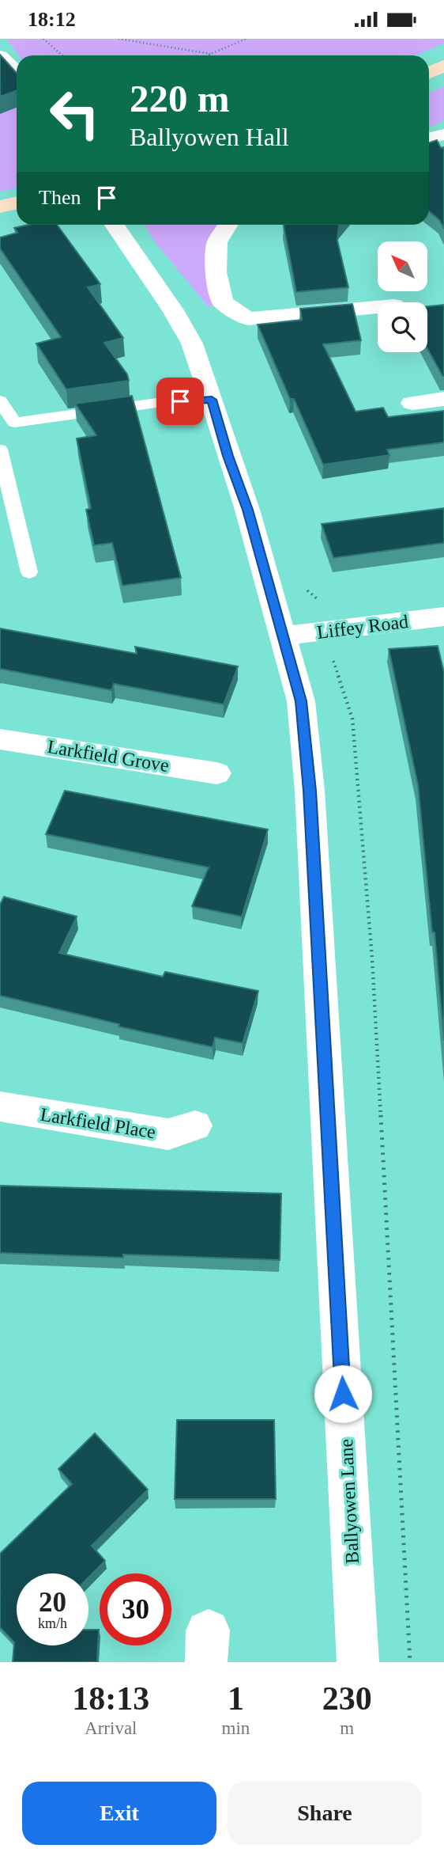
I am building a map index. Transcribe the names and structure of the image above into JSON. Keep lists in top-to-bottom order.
{
  "streets": {
    "street": [
      "Liffey Road",
      "Larkfield Grove",
      "Larkfield Place",
      "Ballyowen Lane"
    ]
  },
  "crossings": [
    ["Liffey Road", "Ballyowen Lane"]
  ],
  "north": "top left",
  "page": {
    "status": "18:12",
    "turn": ["220 m", "Ballyowen Hall"],
    "then": "Then",
    "speed": "20 km/h",
    "limit": "30",
    "eta": [
      "18:13",
      "Arrival",
      "1",
      "min",
      "230",
      "m"
    ],
    "buttons": ["Exit", "Share"]
  }
}
